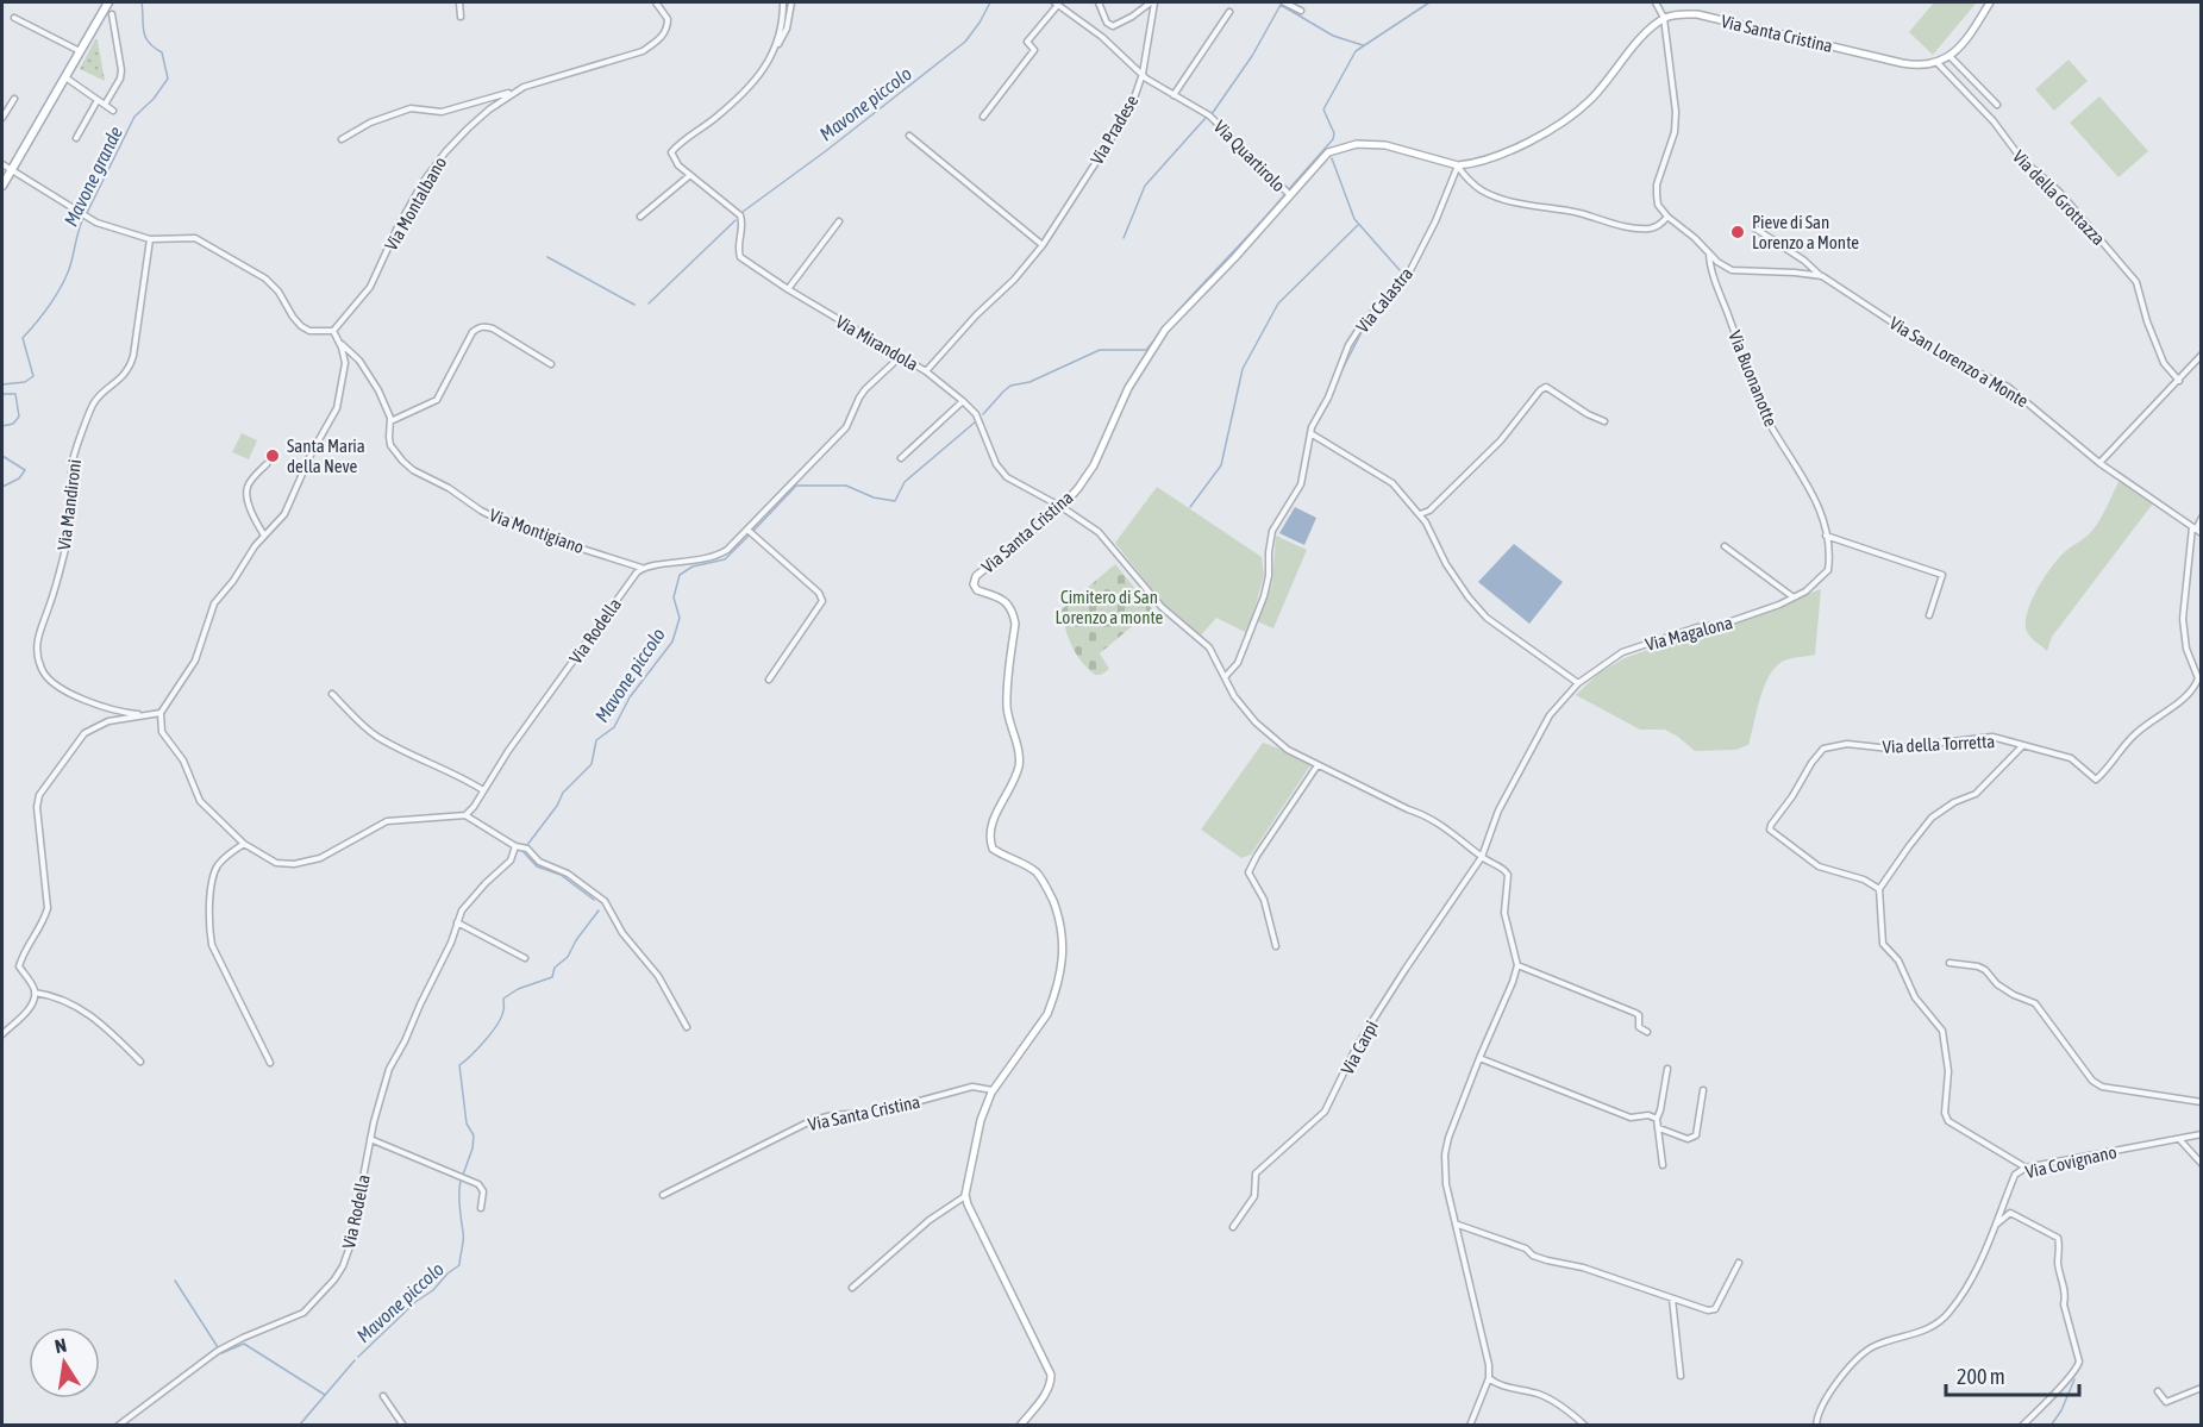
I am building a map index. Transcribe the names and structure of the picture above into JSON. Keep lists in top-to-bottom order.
{
  "streets": {
    "street": [
      "Via Santa Cristina",
      "Via Pradese",
      "Via Quartirolo",
      "Via della Grottazza",
      "Via Montalbano",
      "Via Calastra",
      "Via Mirandola",
      "Via San Lorenzo a Monte",
      "Via Buonanotte",
      "Via Mandironi",
      "Via Montigiano",
      "Via Rodella",
      "Via Magalona",
      "Via della Torretta",
      "Via Carpi",
      "Via Covignano"
    ]
  },
  "crossings": [
    ["Via Santa Cristina", "Via Quartirolo"],
    ["Via Santa Cristina", "Via della Grottazza"],
    ["Via Santa Cristina", "Via Calastra"],
    ["Via Santa Cristina", "Via Mirandola"],
    ["Via Santa Cristina", "Via San Lorenzo a Monte"],
    ["Via Pradese", "Via Quartirolo"],
    ["Via Pradese", "Via Mirandola"],
    ["Via San Lorenzo a Monte", "Via Buonanotte"],
    ["Via San Lorenzo a Monte", "Via della Torretta"],
    ["Via Buonanotte", "Via Magalona"],
    ["Via Montigiano", "Via Rodella"],
    ["Via Magalona", "Via Carpi"]
  ],
  "water": ["Mavone piccolo", "Mavone grande"],
  "parks": ["Cimitero di San Lorenzo a monte"],
  "places": ["Pieve di San Lorenzo a Monte", "Santa Maria della Neve"],
  "scale_bar": "200 m",
  "north": "top"
}
